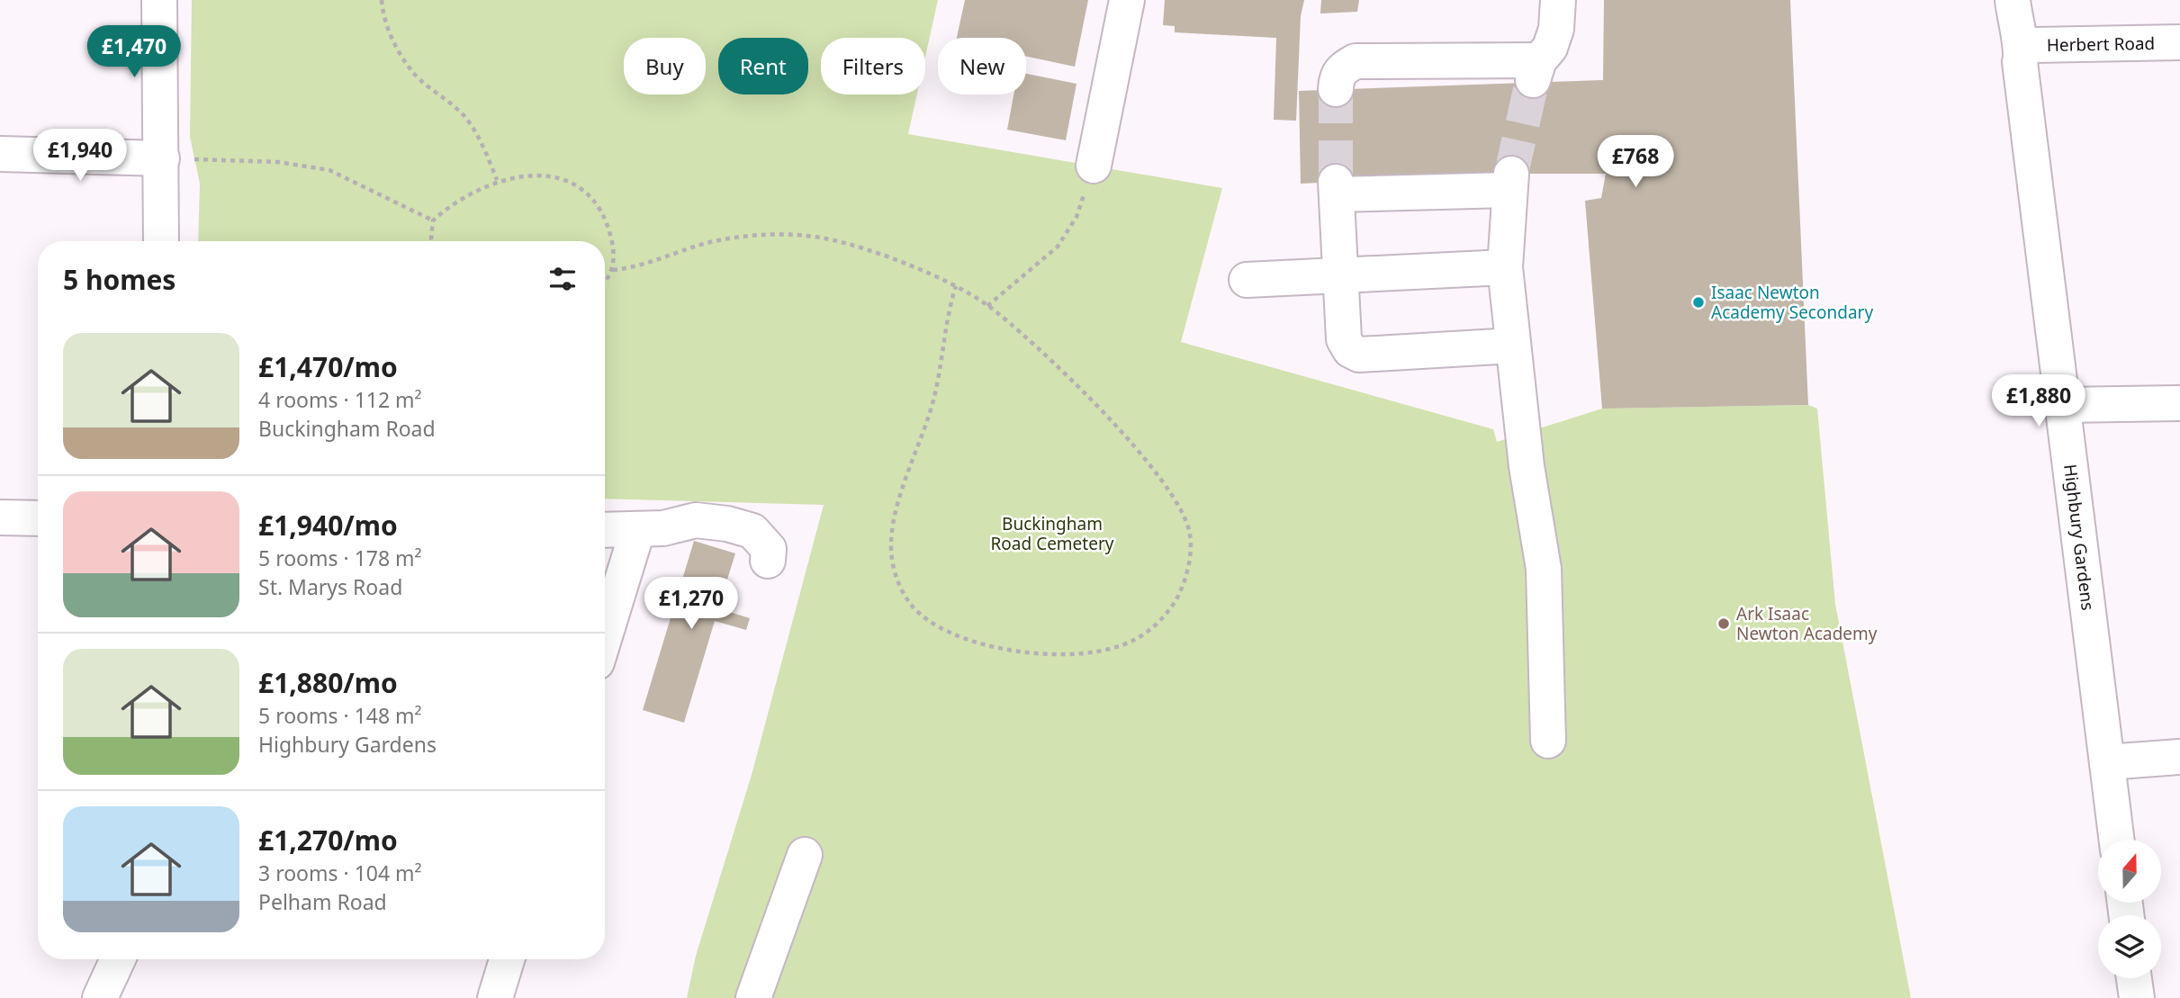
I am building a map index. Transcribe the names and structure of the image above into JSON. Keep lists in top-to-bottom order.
{
  "streets": {
    "street": ["Herbert Road", "Highbury Gardens"]
  },
  "crossings": [
    ["Herbert Road", "Highbury Gardens"]
  ],
  "parks": ["Buckingham Road Cemetery"],
  "places": ["Isaac Newton Academy Secondary", "Ark Isaac Newton Academy"],
  "north": "top",
  "page": {
    "price": [
      "£1,470",
      "£1,940",
      "£768",
      "£1,880",
      "£1,270"
    ],
    "chip": [
      "Buy",
      "Rent",
      "Filters",
      "New"
    ],
    "heading": "5 homes",
    "list": [
      {
        "name": "£1,470/mo",
        "note": "4 rooms · 112 m² · Buckingham Road"
      },
      {
        "name": "£1,940/mo",
        "note": "5 rooms · 178 m² · St. Marys Road"
      },
      {
        "name": "£1,880/mo",
        "note": "5 rooms · 148 m² · Highbury Gardens"
      },
      {
        "name": "£1,270/mo",
        "note": "3 rooms · 104 m² · Pelham Road"
      }
    ]
  }
}
